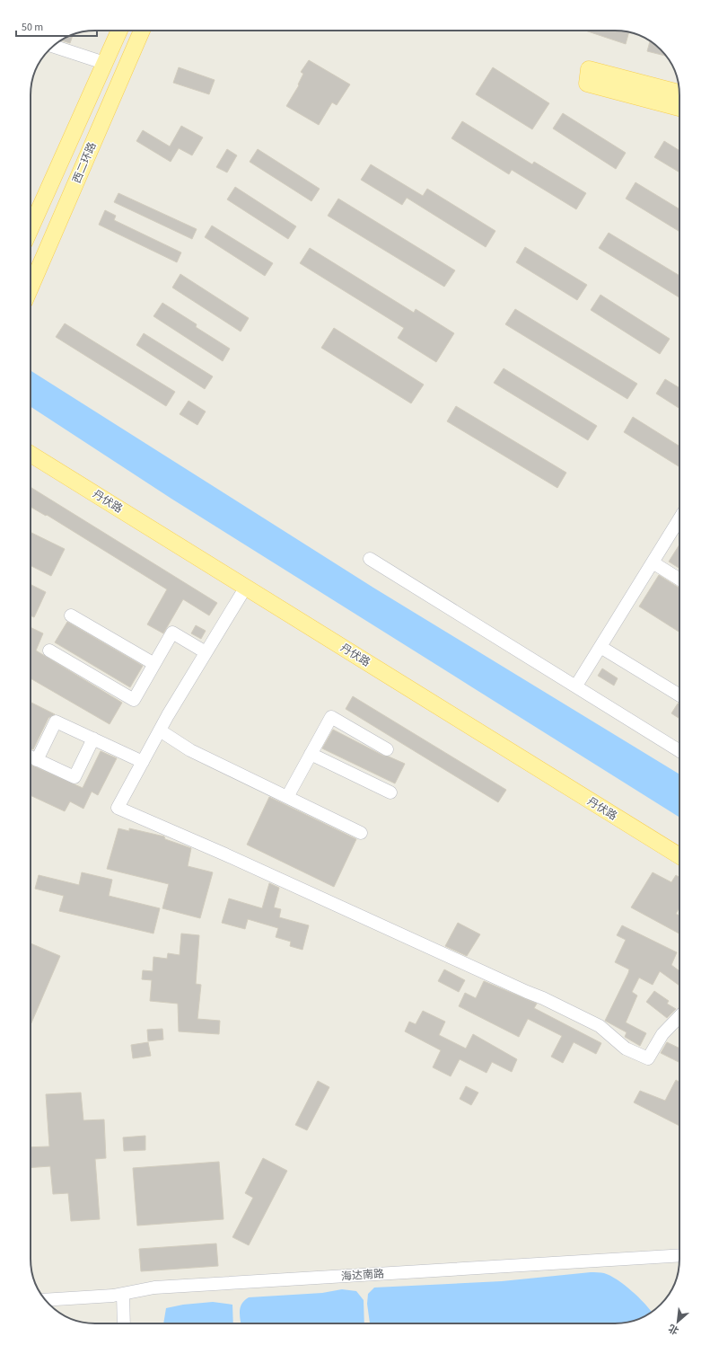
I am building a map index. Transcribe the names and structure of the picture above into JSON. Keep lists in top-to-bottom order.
{
  "streets": {
    "main road": ["西二环路", "丹伏路"],
    "street": ["海达南路"]
  },
  "scale_bar": "50 m",
  "north": "bottom left"
}
